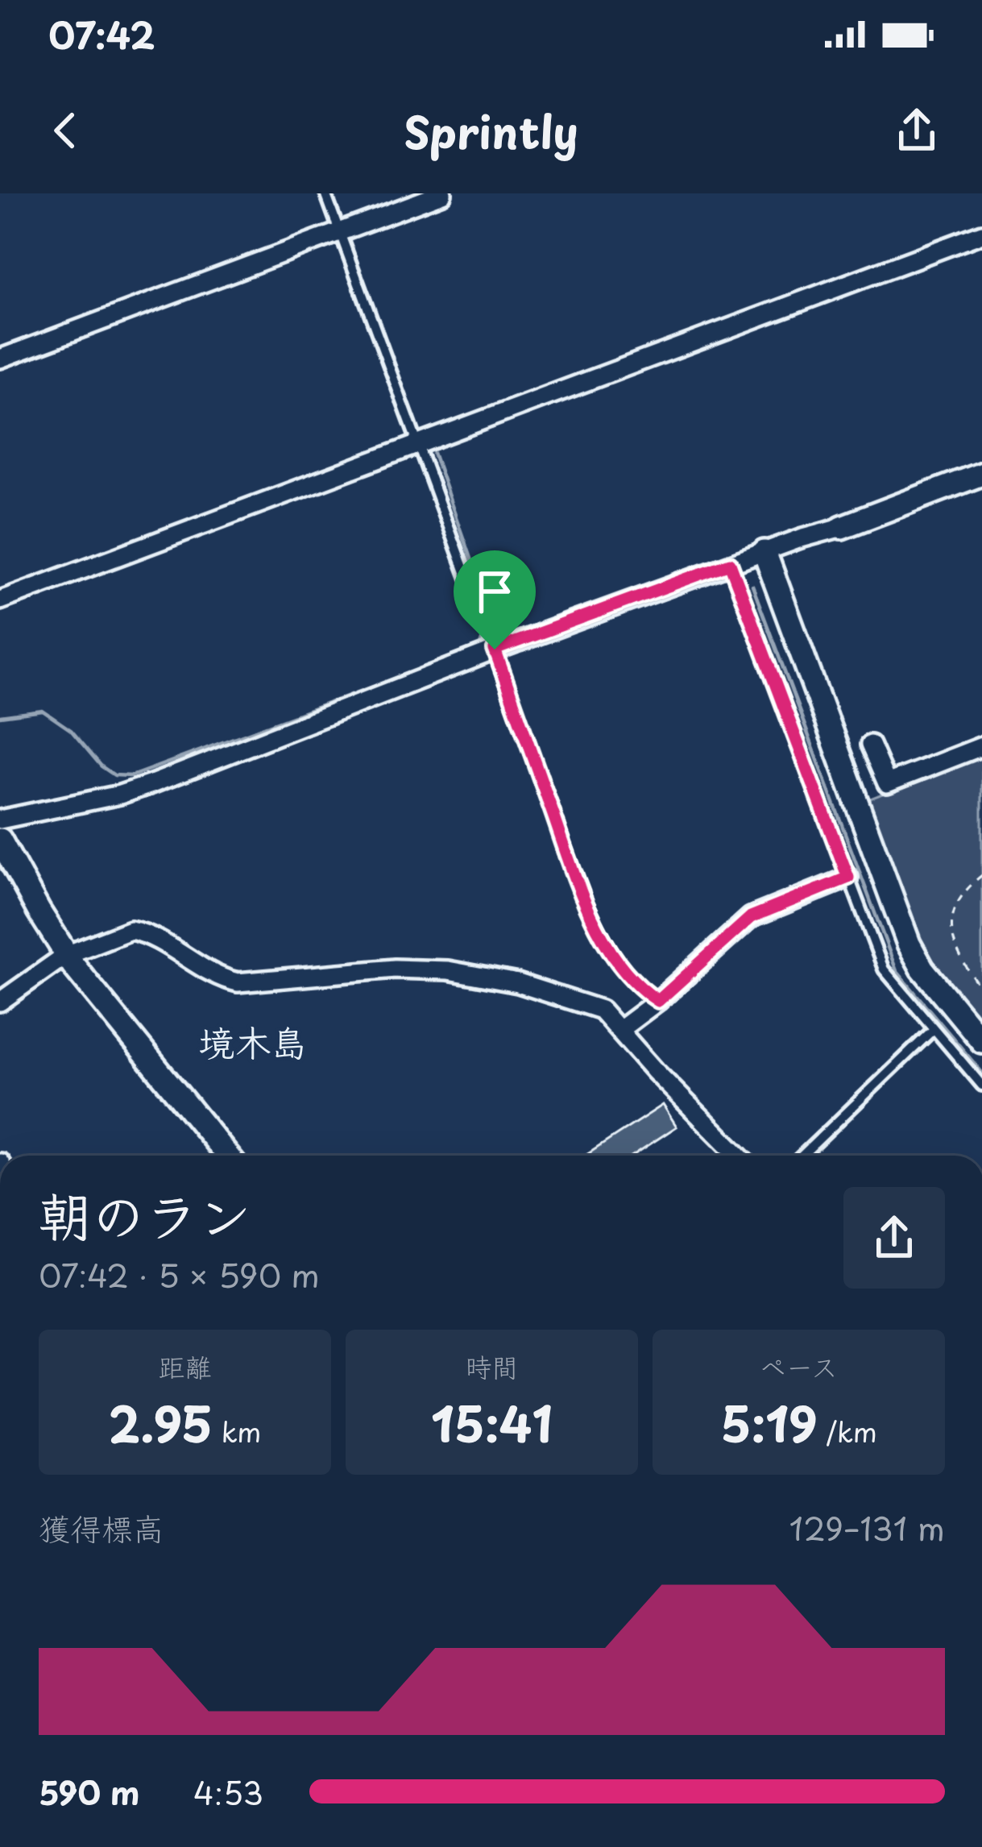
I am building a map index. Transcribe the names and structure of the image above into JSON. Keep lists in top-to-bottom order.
{
  "districts": ["境木島"],
  "page": {
    "status": "07:42",
    "header": "Sprintly",
    "heading": ["朝のラン", "07:42 · 5 × 590 m"],
    "stats": [
      ["距離", "2.95 km"],
      ["時間", "15:41"],
      ["ペース", "5:19 /km"]
    ],
    "chart": ["獲得標高", "129–131 m"],
    "list": [
      {
        "name": "590 m",
        "note": "4:53"
      }
    ]
  }
}
